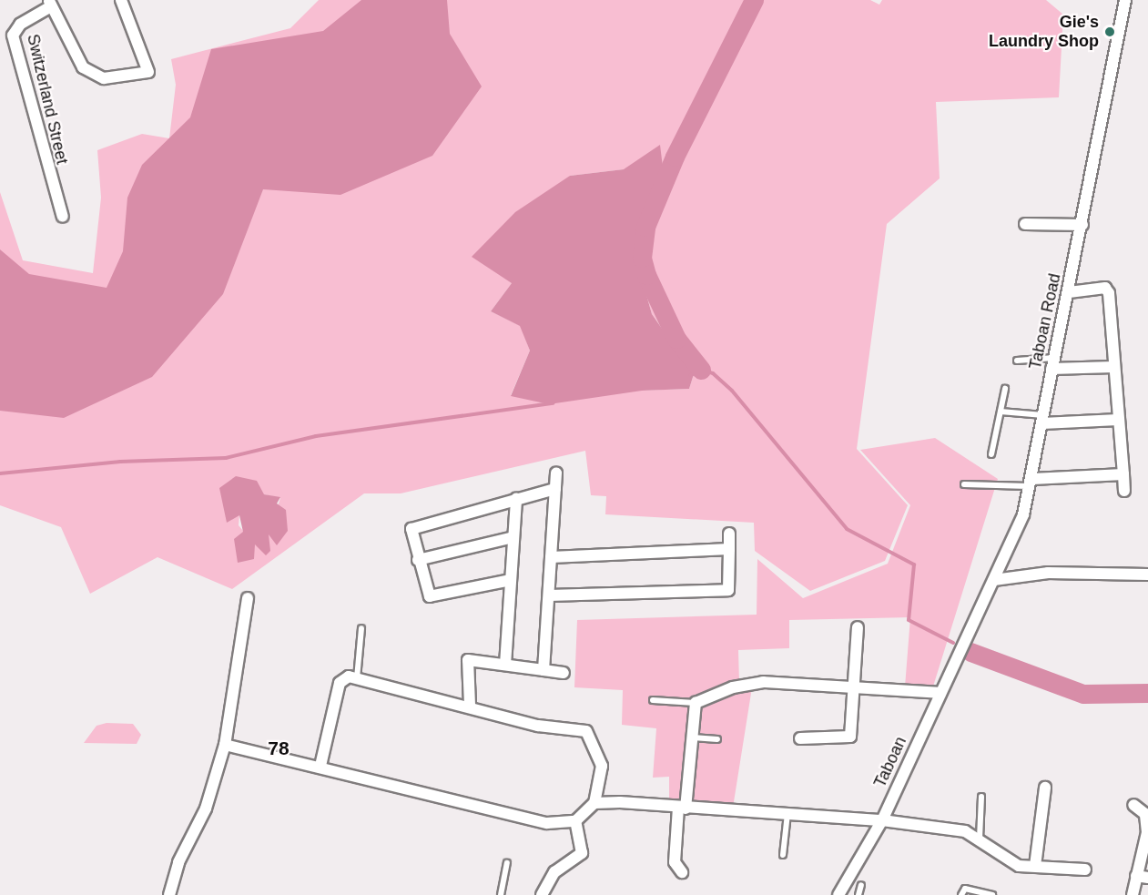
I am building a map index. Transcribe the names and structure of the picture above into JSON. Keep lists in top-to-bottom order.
{
  "streets": {
    "street": ["Switzerland Street", "Taboan Road", "Taboan"]
  },
  "crossings": [
    ["Taboan Road", "Taboan"]
  ],
  "districts": ["78"],
  "places": ["Gie's Laundry Shop"]
}
